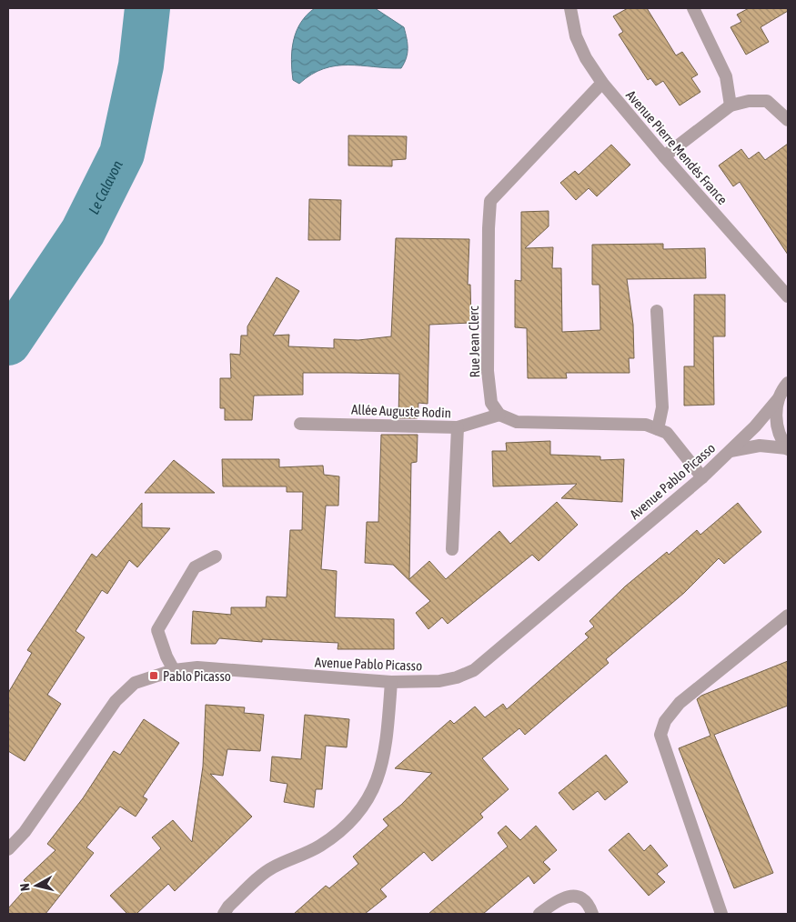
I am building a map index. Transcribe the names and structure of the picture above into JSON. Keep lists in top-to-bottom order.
{
  "streets": {
    "street": [
      "Avenue Pierre Mendès France",
      "Rue Jean Clerc",
      "Allée Auguste Rodin",
      "Avenue Pablo Picasso"
    ]
  },
  "crossings": [
    ["Avenue Pierre Mendès France", "Rue Jean Clerc"],
    ["Rue Jean Clerc", "Allée Auguste Rodin"]
  ],
  "water": ["Le Calavon"],
  "places": {
    "transit": ["Pablo Picasso"]
  },
  "north": "left"
}
